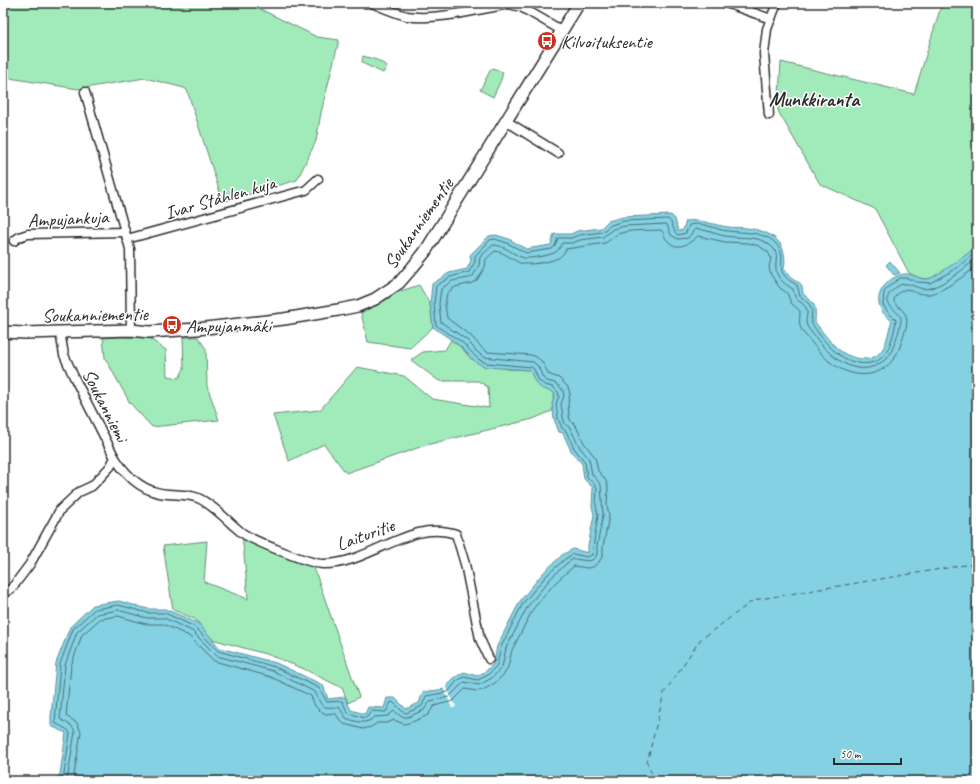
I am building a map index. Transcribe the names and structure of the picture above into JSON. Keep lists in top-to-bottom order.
{
  "streets": {
    "street": [
      "Ivar Ståhlen kuja",
      "Ampujankuja",
      "Soukanniementie",
      "Soukanniemi",
      "Laituritie"
    ]
  },
  "crossings": [
    ["Ivar Ståhlen kuja", "Ampujankuja"],
    ["Soukanniementie", "Soukanniemi"],
    ["Soukanniemi", "Laituritie"]
  ],
  "districts": ["Munkkiranta"],
  "places": {
    "bus stop": ["Kilvoituksentie", "Ampujanmäki"]
  },
  "scale_bar": "50 m"
}
